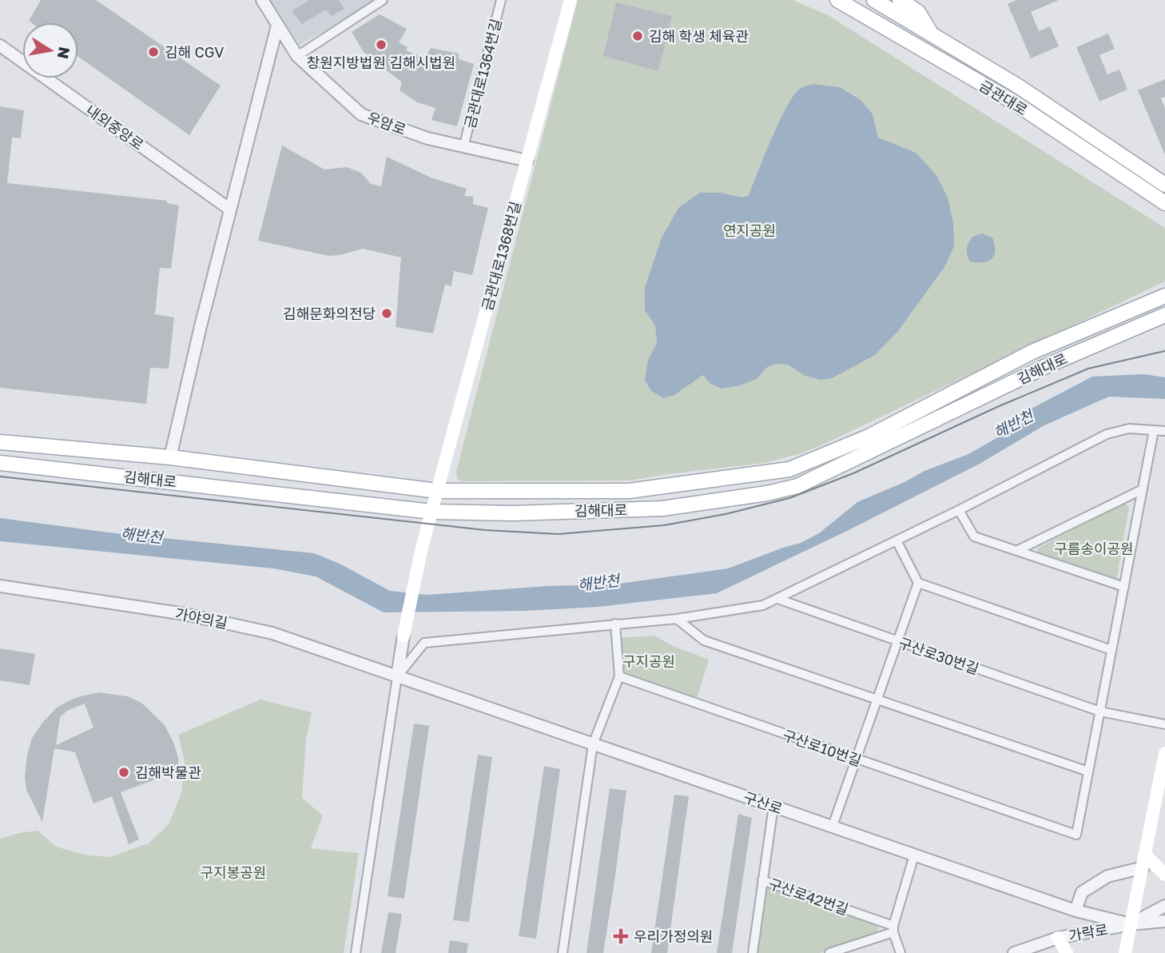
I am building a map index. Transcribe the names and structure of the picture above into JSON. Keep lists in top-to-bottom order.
{
  "streets": {
    "main road": ["금관대로", "금관대로1368번길", "김해대로"],
    "street": [
      "금관대로1364번길",
      "우암로",
      "내외중앙로",
      "가야의길",
      "구산로30번길",
      "구산로10번길",
      "구산로",
      "구산로42번길",
      "가락로"
    ]
  },
  "crossings": [
    ["금관대로1364번길", "우암로"],
    ["우암로", "금관대로1368번길"],
    ["금관대로1368번길", "김해대로"],
    ["가야의길", "구산로"],
    ["구산로", "구산로42번길"],
    ["구산로", "가락로"]
  ],
  "water": ["해반천"],
  "parks": [
    "연지공원",
    "구름송이공원",
    "구지공원",
    "구지봉공원"
  ],
  "places": {
    "other": [
      "김해 학생 체육관",
      "창원지방법원 김해시법원",
      "김해 CGV",
      "김해문화의전당",
      "김해박물관"
    ],
    "health": ["우리가정의원"]
  },
  "north": "right"
}
